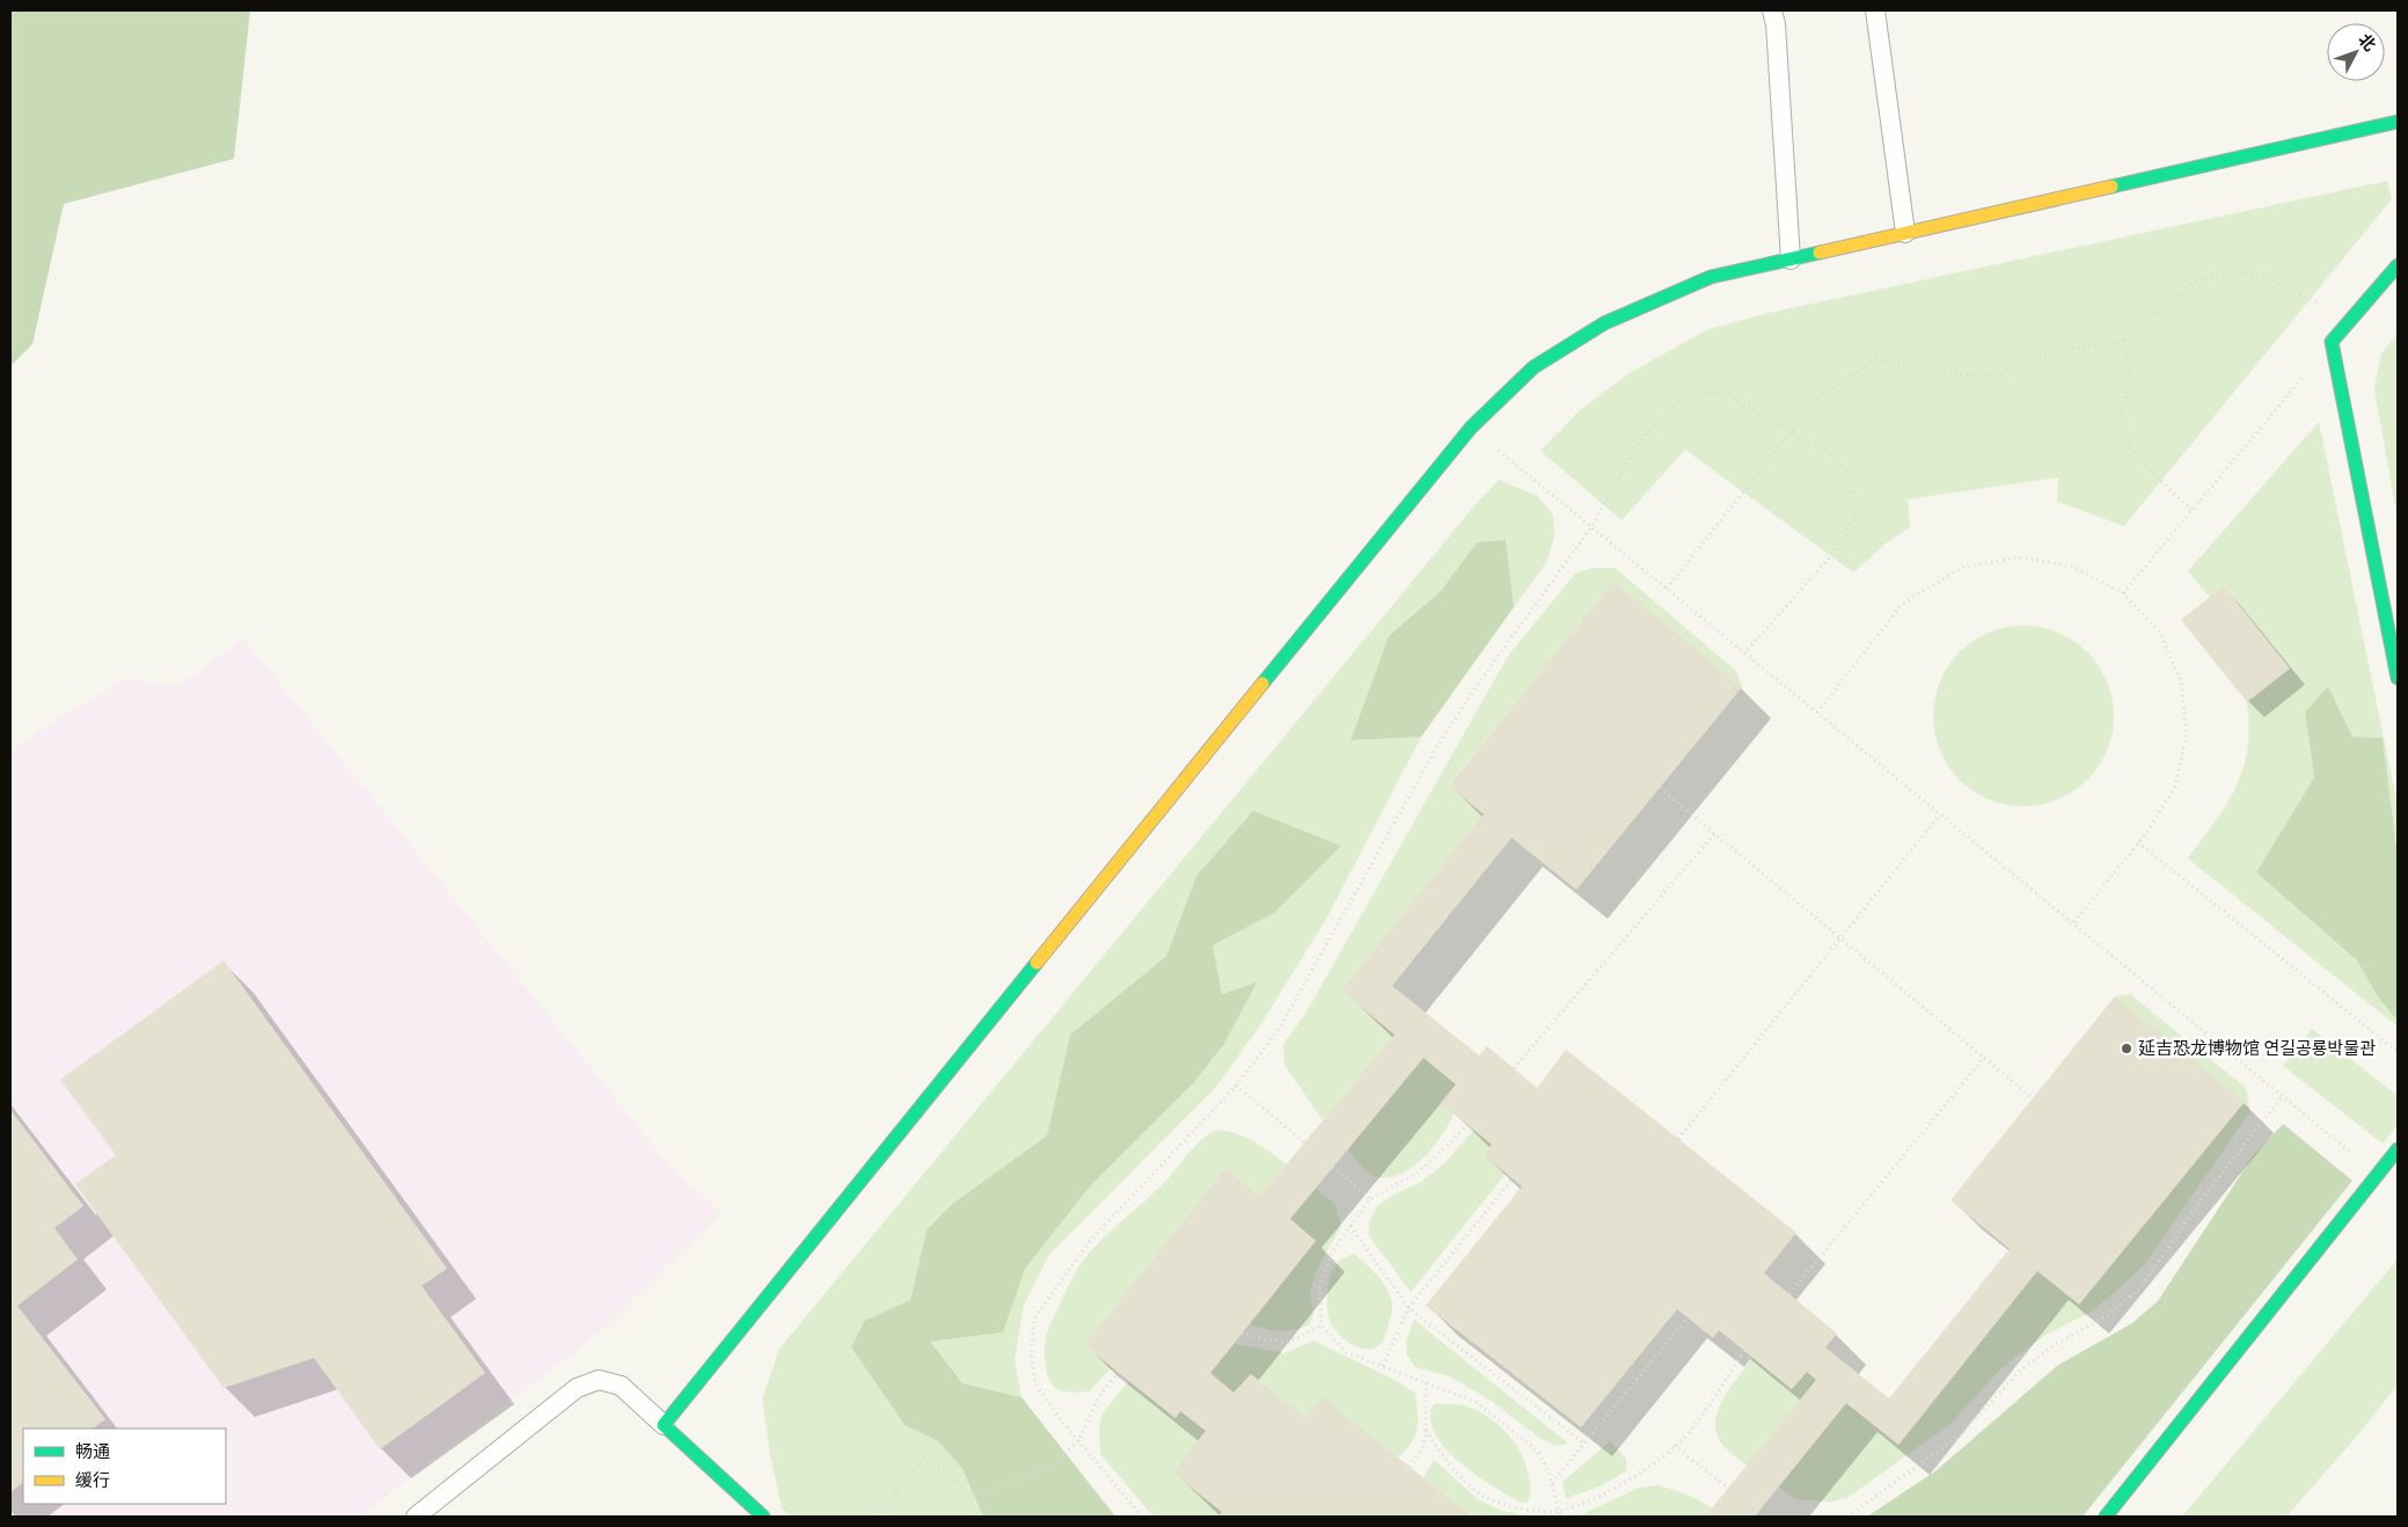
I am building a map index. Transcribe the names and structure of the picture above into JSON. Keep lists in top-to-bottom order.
{
  "places": ["延吉恐龙博物馆 연길공룡박물관"],
  "legend": ["畅通", "缓行"],
  "north": "top right"
}
